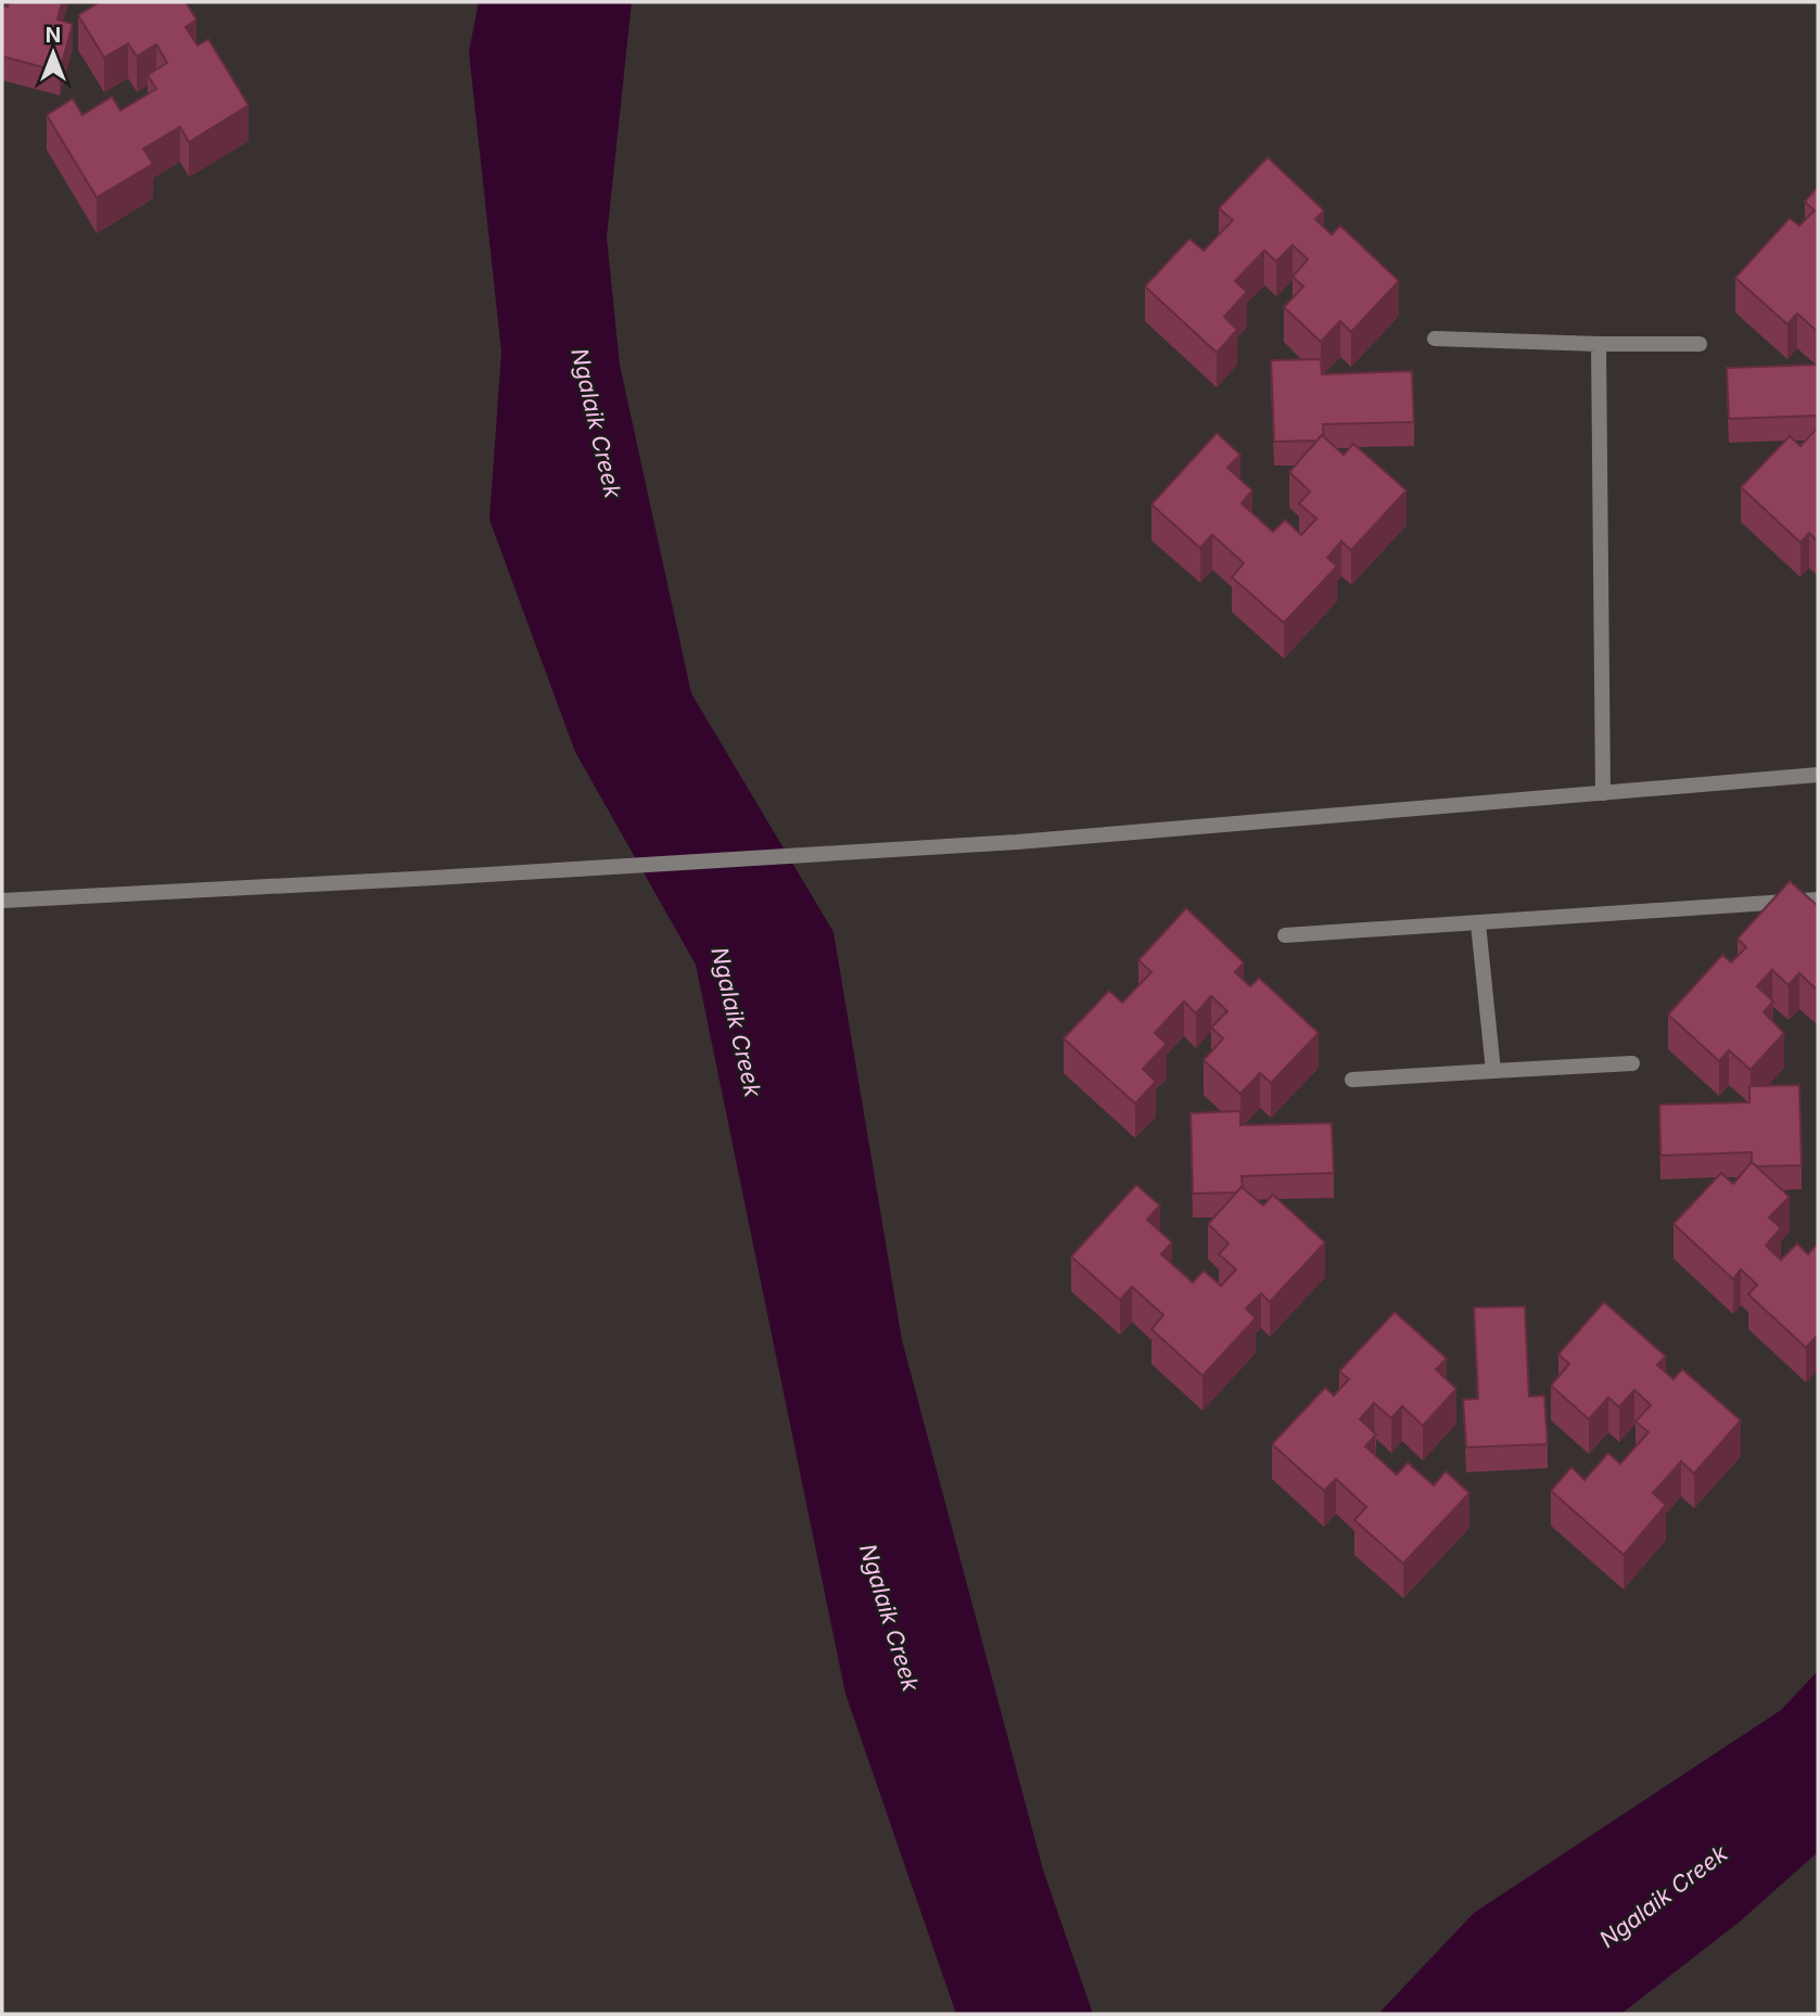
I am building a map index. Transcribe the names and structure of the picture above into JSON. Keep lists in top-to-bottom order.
{
  "water": ["Ngalaik Creek"],
  "north": "top"
}
